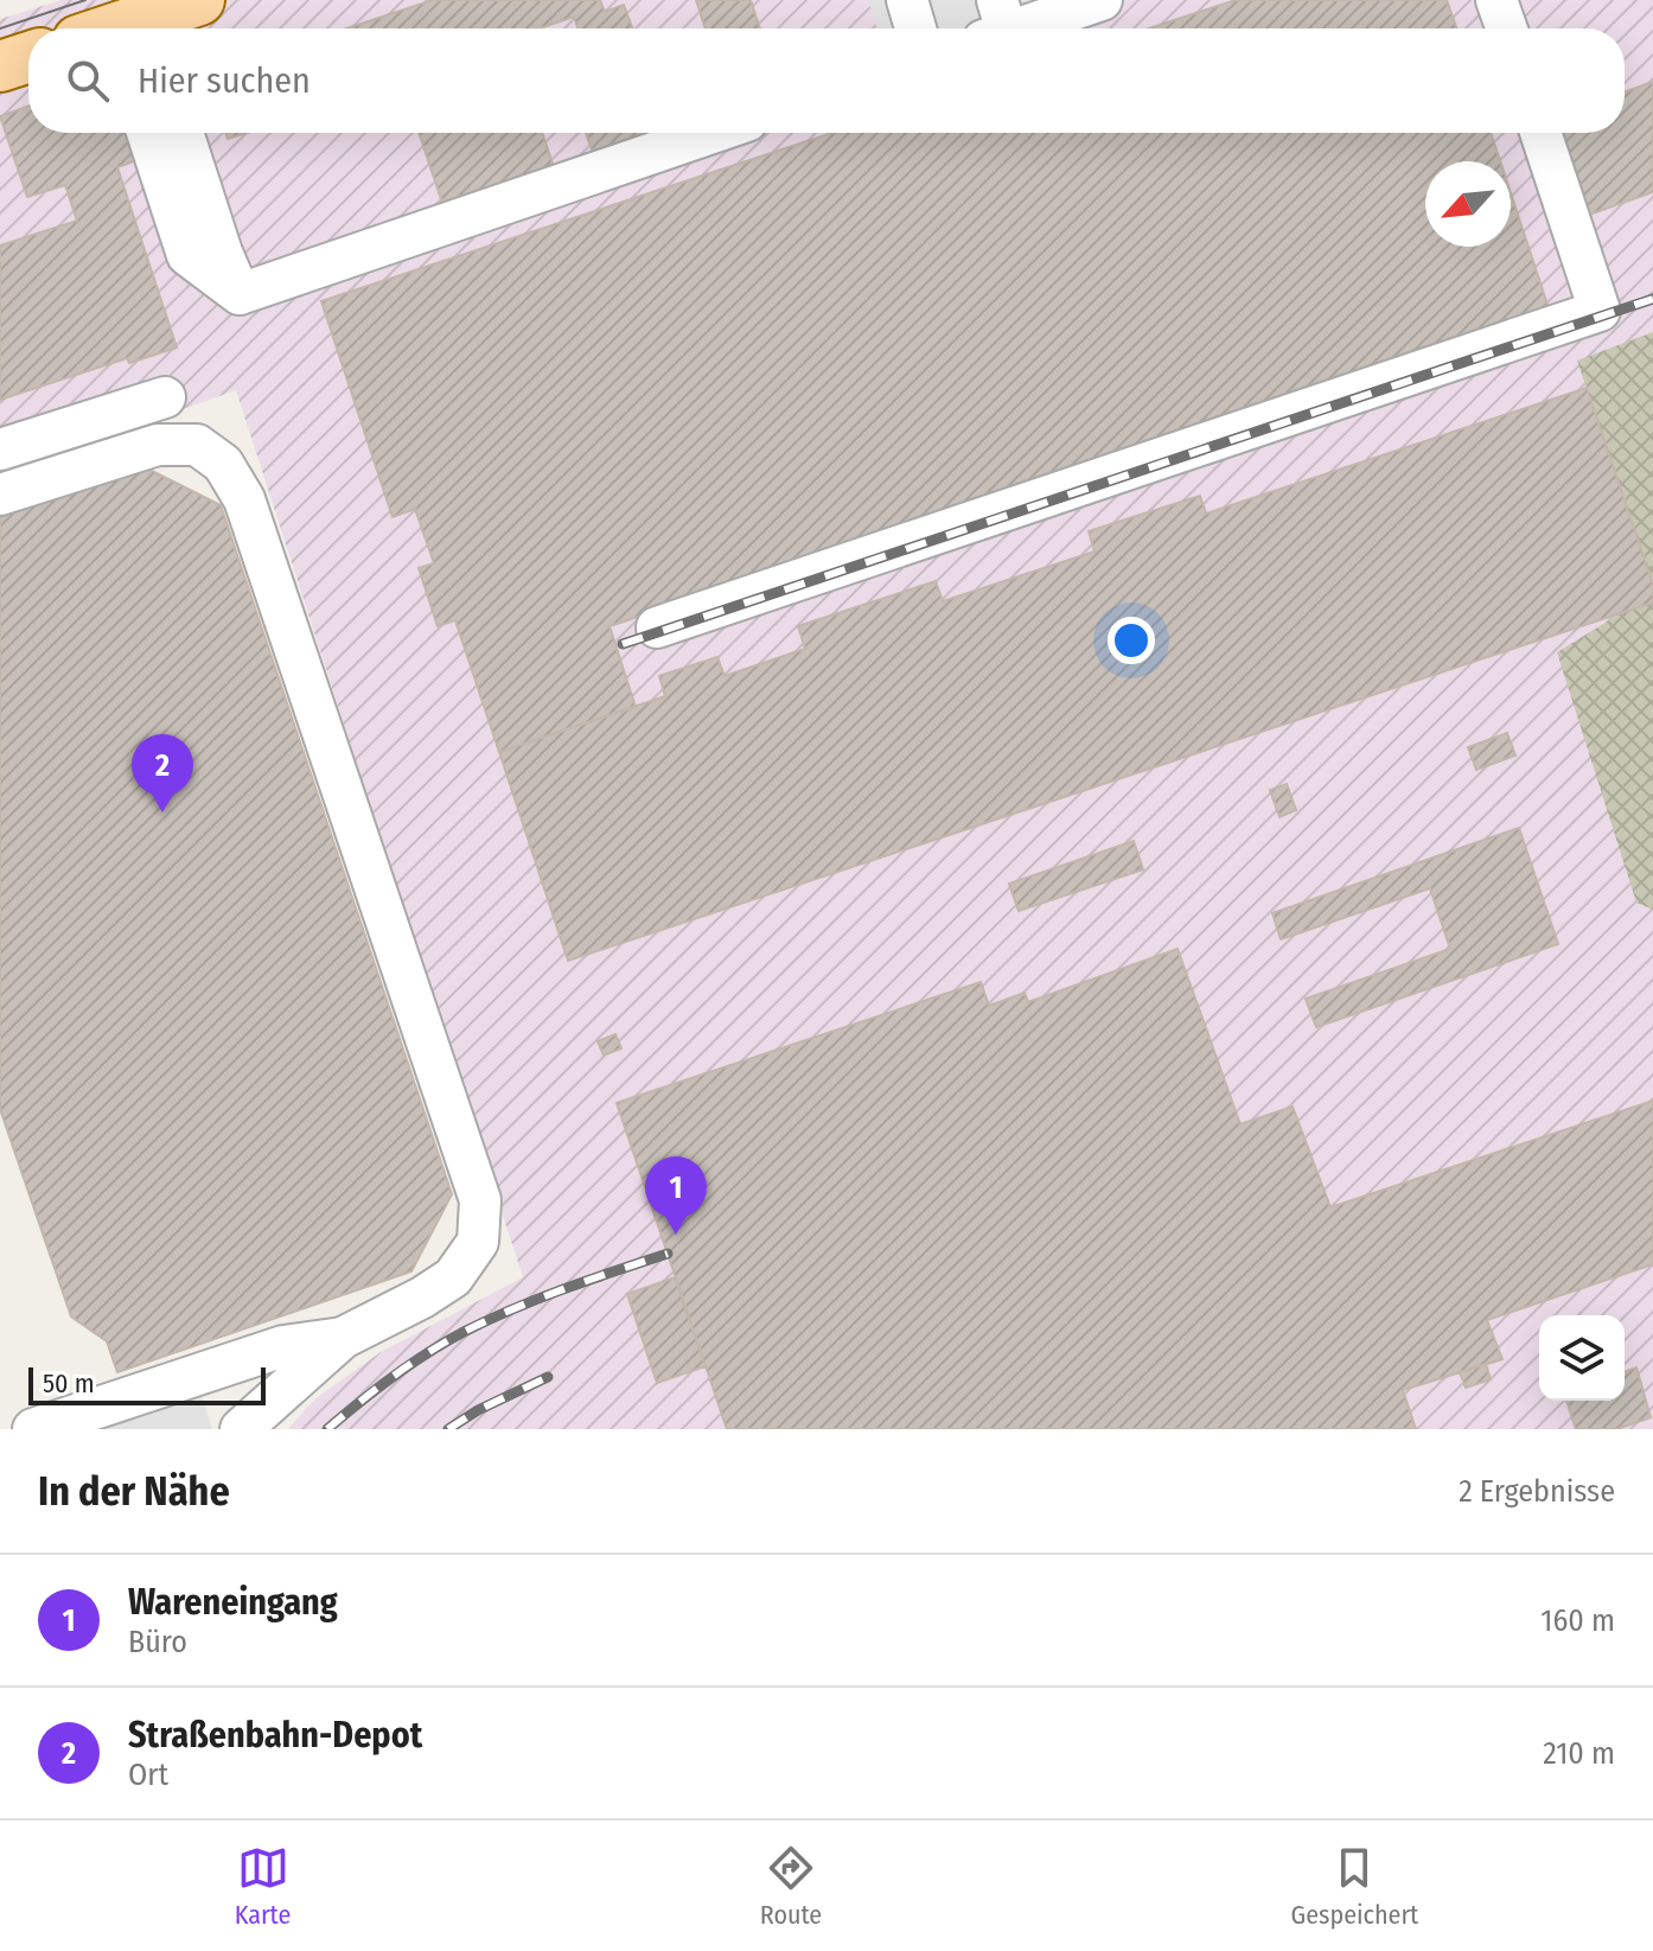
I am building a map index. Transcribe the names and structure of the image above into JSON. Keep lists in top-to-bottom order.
{
  "scale_bar": "50 m",
  "north": "bottom left",
  "page": {
    "search": "Hier suchen",
    "pins": ["2", "1"],
    "scale": "50 m",
    "heading": ["In der Nähe", "2 Ergebnisse"],
    "list": [
      {
        "mark": "1",
        "name": "Wareneingang",
        "note": "Büro",
        "value": "160 m"
      },
      {
        "mark": "2",
        "name": "Straßenbahn-Depot",
        "note": "Ort",
        "value": "210 m"
      }
    ],
    "nav": ["Karte", "Route", "Gespeichert"]
  }
}
